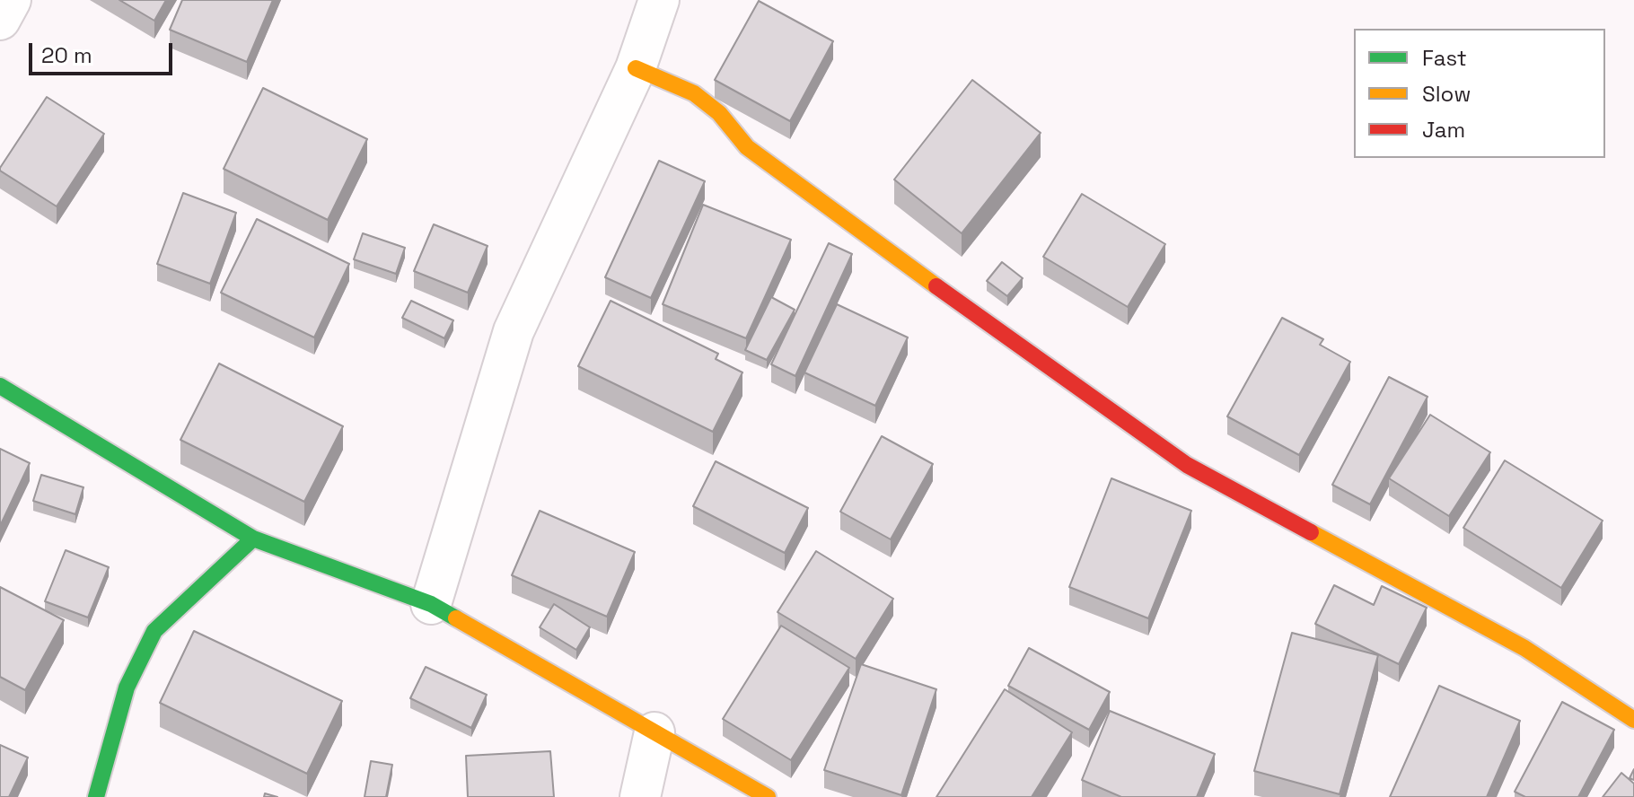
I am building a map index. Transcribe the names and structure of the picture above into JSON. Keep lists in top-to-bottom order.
{
  "legend": ["Fast", "Slow", "Jam"],
  "scale_bar": "20 m"
}
